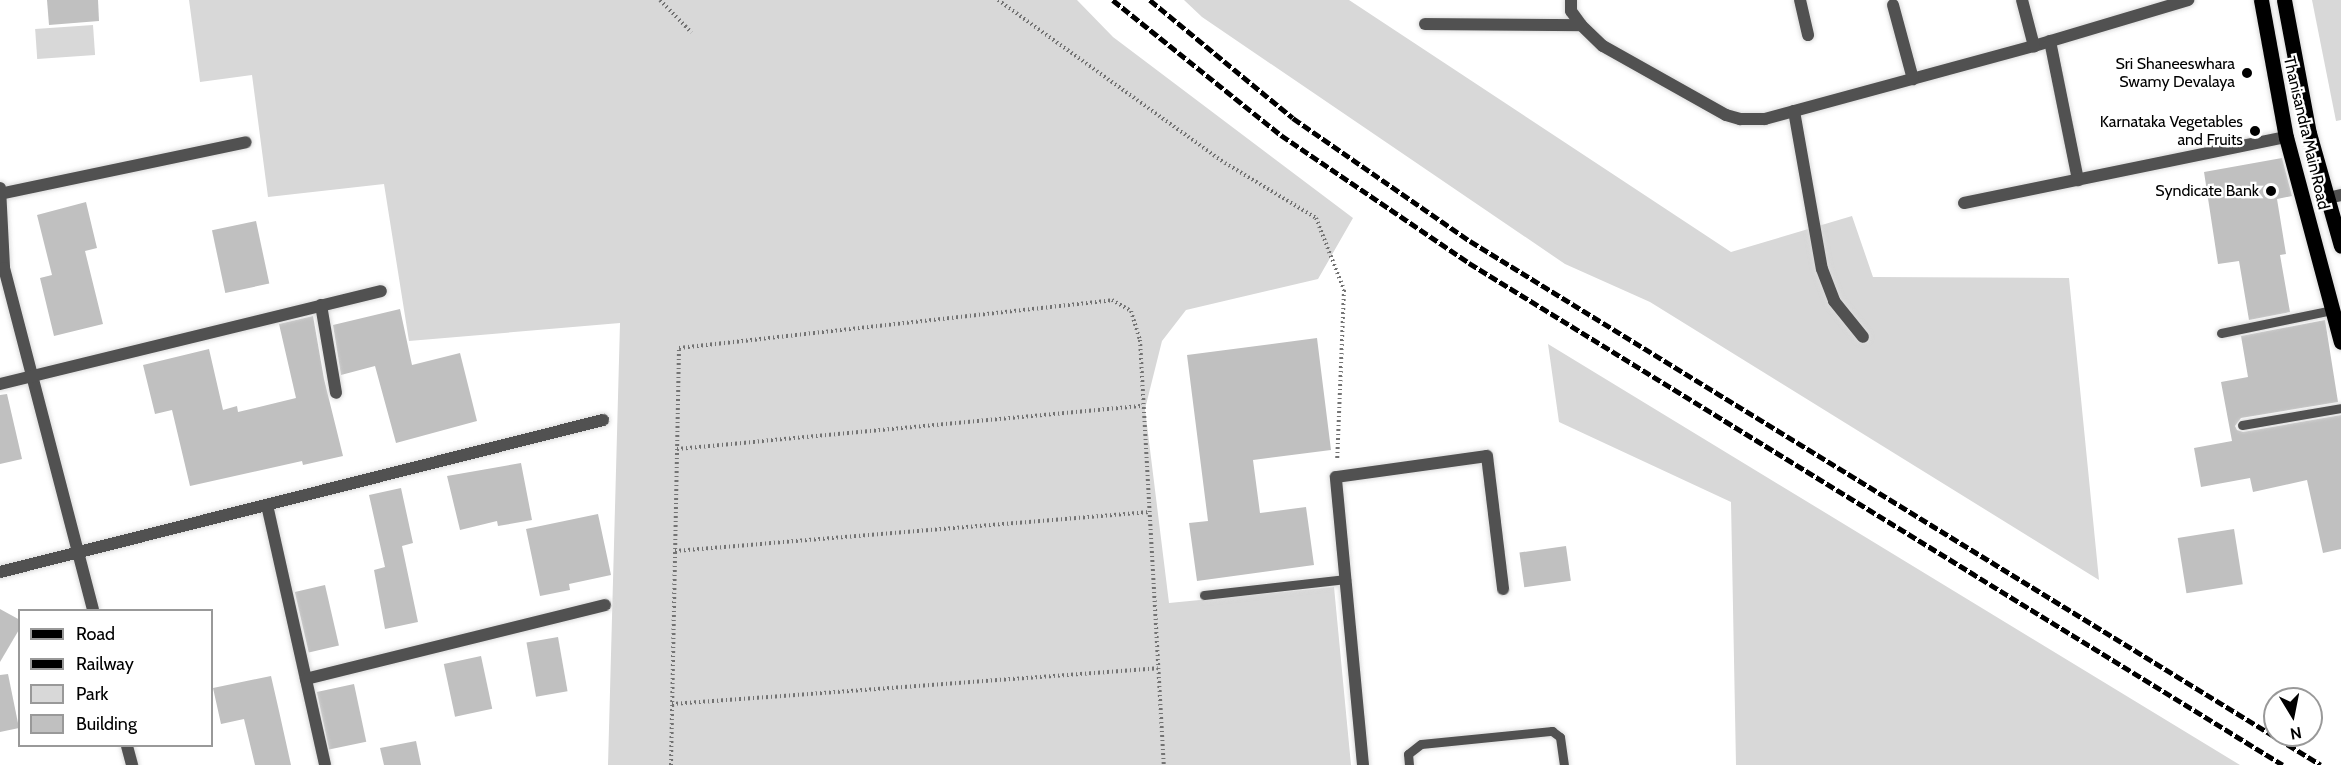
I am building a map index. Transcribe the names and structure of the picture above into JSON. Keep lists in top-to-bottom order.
{
  "streets": {
    "main road": ["Thanisandra Main Road"]
  },
  "places": ["Sri Shaneeswhara Swamy Devalaya", "Karnataka Vegetables and Fruits", "Syndicate Bank"],
  "legend": [
    "Road",
    "Railway",
    "Park",
    "Building"
  ],
  "north": "bottom"
}
